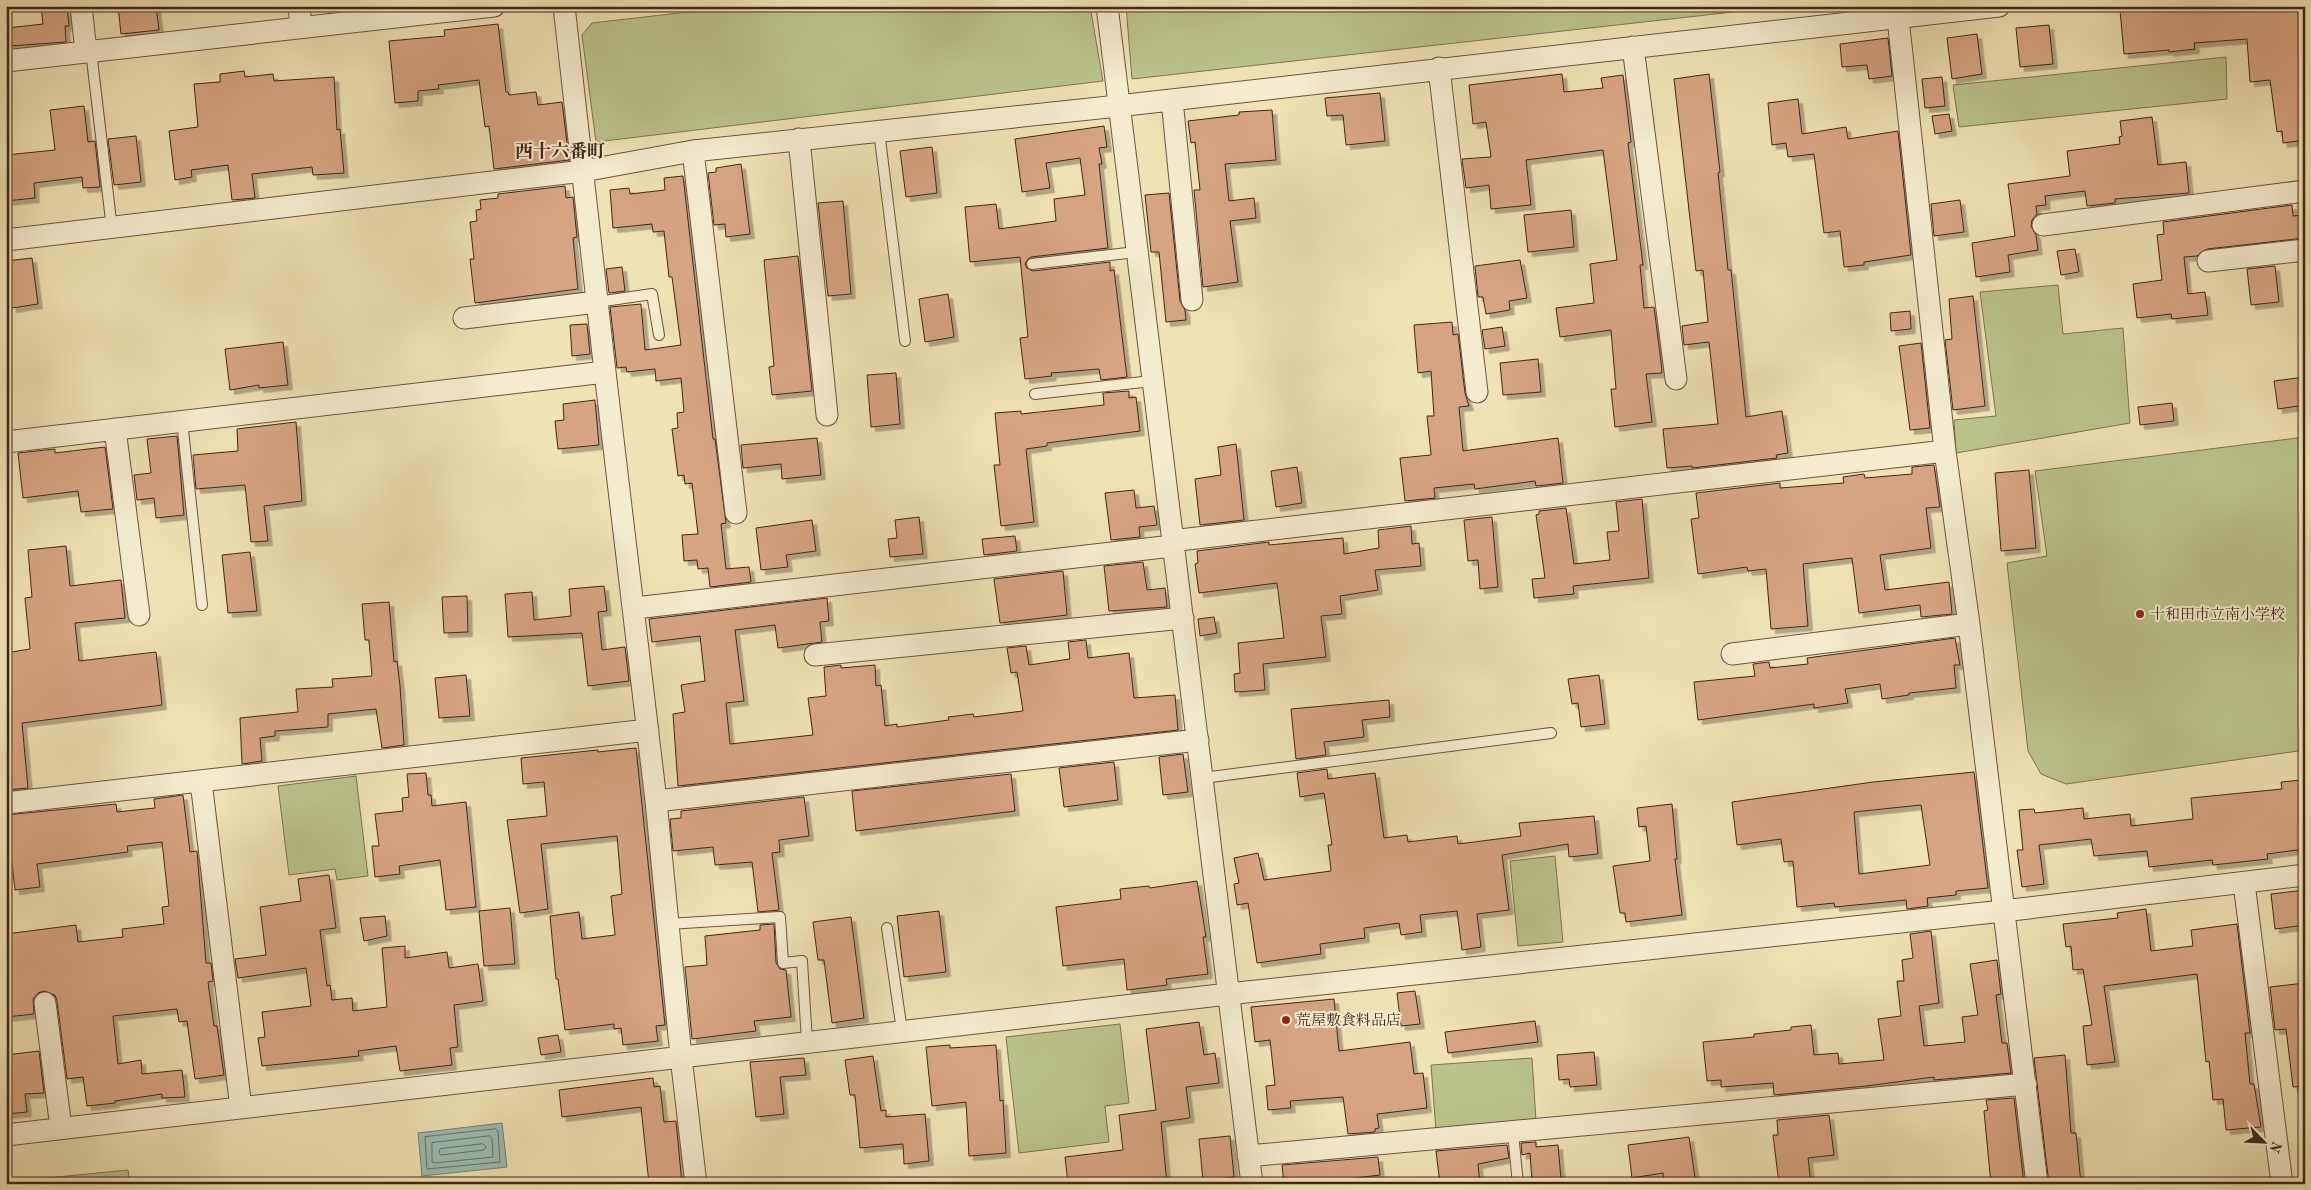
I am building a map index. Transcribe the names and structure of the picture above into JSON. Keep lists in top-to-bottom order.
{
  "districts": ["西十六番町"],
  "places": ["十和田市立南小学校", "荒屋敷食料品店"],
  "north": "bottom right"
}
